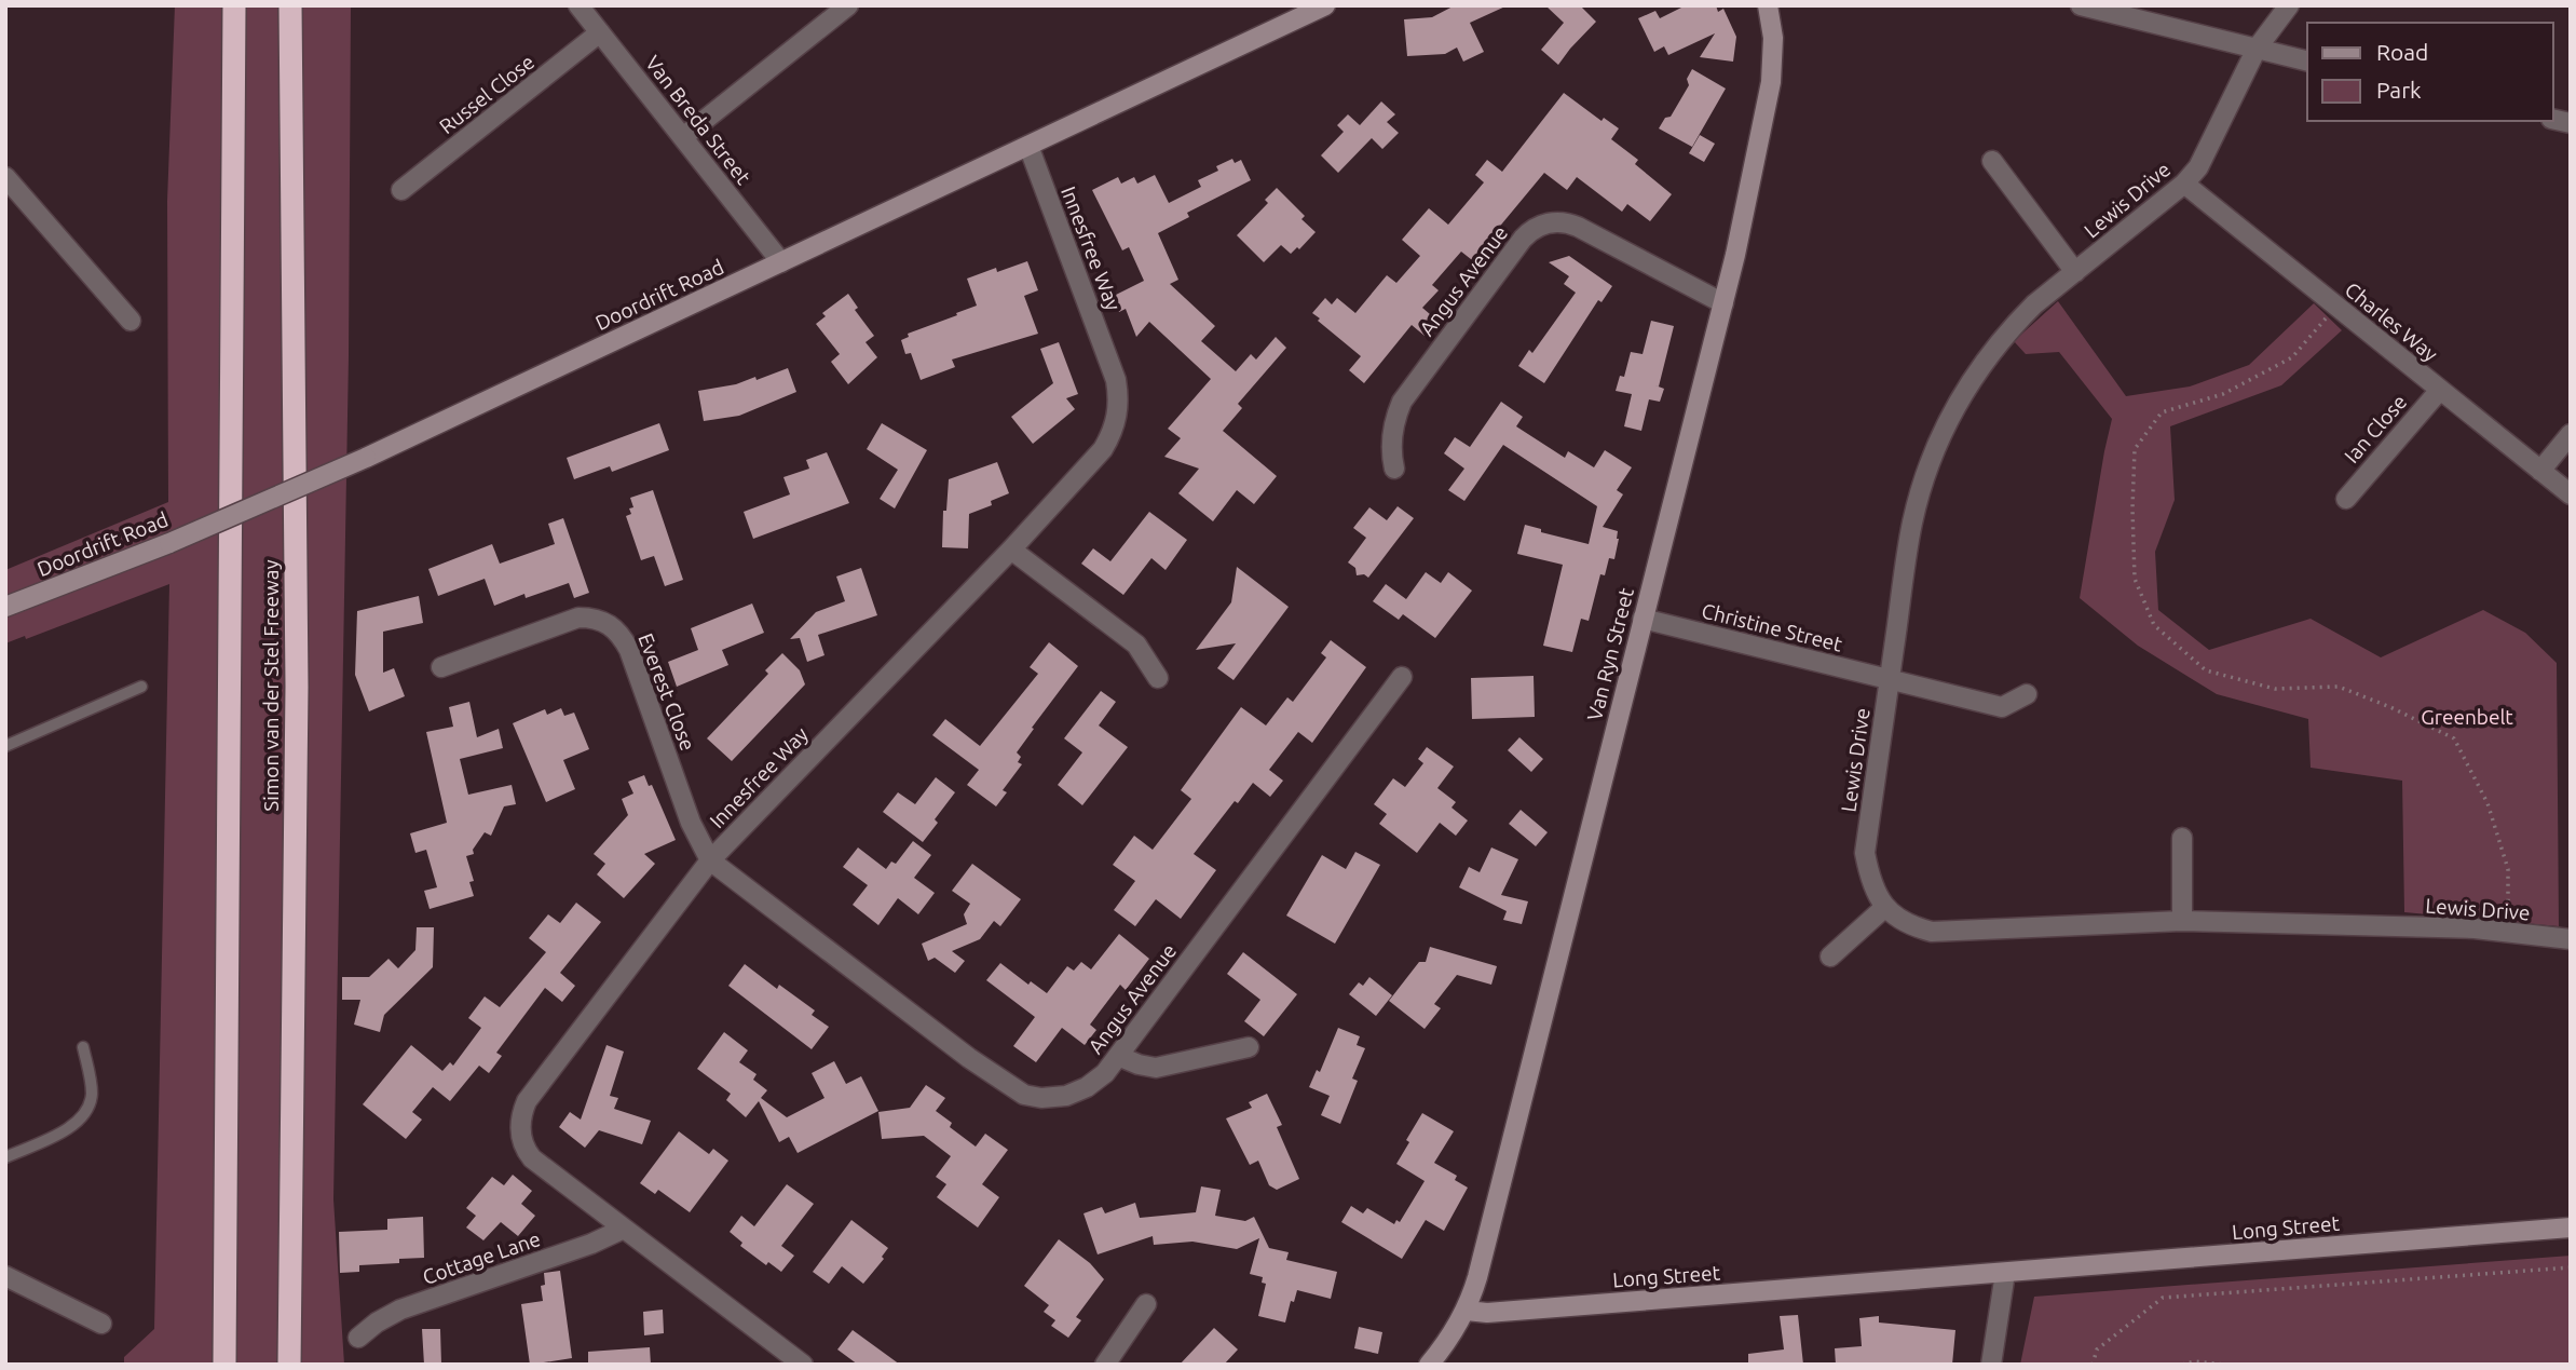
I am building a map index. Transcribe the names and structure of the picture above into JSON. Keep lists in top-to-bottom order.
{
  "streets": {
    "highway": ["Simon van der Stel Freeway"],
    "street": [
      "Russel Close",
      "Van Breda Street",
      "Lewis Drive",
      "Innesfree Way",
      "Angus Avenue",
      "Doordrift Road",
      "Charles Way",
      "Ian Close",
      "Christine Street",
      "Van Ryn Street",
      "Everest Close",
      "Long Street",
      "Cottage Lane"
    ]
  },
  "crossings": [
    ["Russel Close", "Van Breda Street"],
    ["Van Breda Street", "Doordrift Road"],
    ["Lewis Drive", "Charles Way"],
    ["Lewis Drive", "Christine Street"],
    ["Innesfree Way", "Angus Avenue"],
    ["Innesfree Way", "Doordrift Road"],
    ["Innesfree Way", "Everest Close"],
    ["Innesfree Way", "Cottage Lane"],
    ["Angus Avenue", "Van Ryn Street"],
    ["Angus Avenue", "Everest Close"],
    ["Charles Way", "Ian Close"],
    ["Christine Street", "Van Ryn Street"],
    ["Van Ryn Street", "Long Street"]
  ],
  "parks": ["Greenbelt"],
  "legend": ["Road", "Park"]
}
